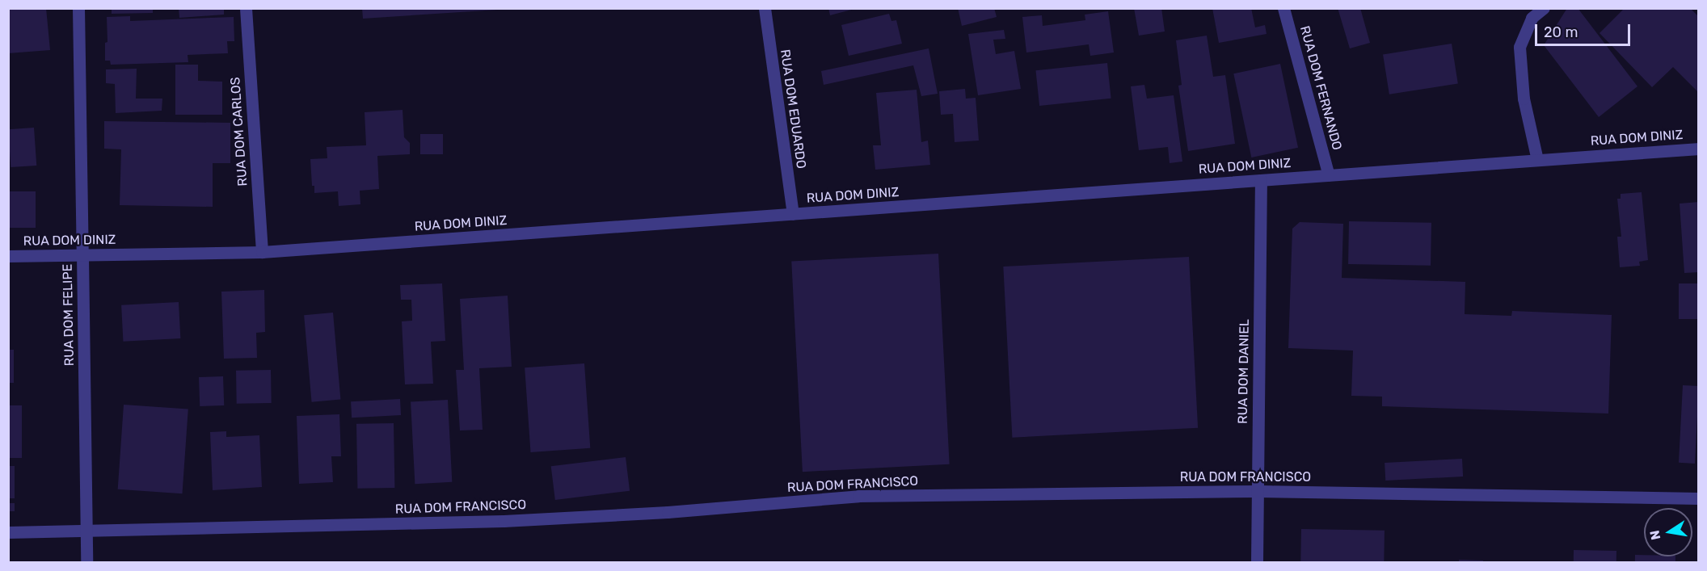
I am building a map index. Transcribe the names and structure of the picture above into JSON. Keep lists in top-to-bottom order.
{
  "streets": {
    "street": [
      "RUA DOM FERNANDO",
      "RUA DOM EDUARDO",
      "RUA DOM CARLOS",
      "RUA DOM DINIZ",
      "RUA DOM FELIPE",
      "RUA DOM DANIEL",
      "RUA DOM FRANCISCO"
    ]
  },
  "crossings": [
    ["RUA DOM FERNANDO", "RUA DOM DINIZ"],
    ["RUA DOM EDUARDO", "RUA DOM DINIZ"],
    ["RUA DOM CARLOS", "RUA DOM DINIZ"],
    ["RUA DOM DINIZ", "RUA DOM FELIPE"],
    ["RUA DOM DINIZ", "RUA DOM DANIEL"],
    ["RUA DOM FELIPE", "RUA DOM FRANCISCO"],
    ["RUA DOM DANIEL", "RUA DOM FRANCISCO"]
  ],
  "scale_bar": "20 m",
  "north": "left"
}
